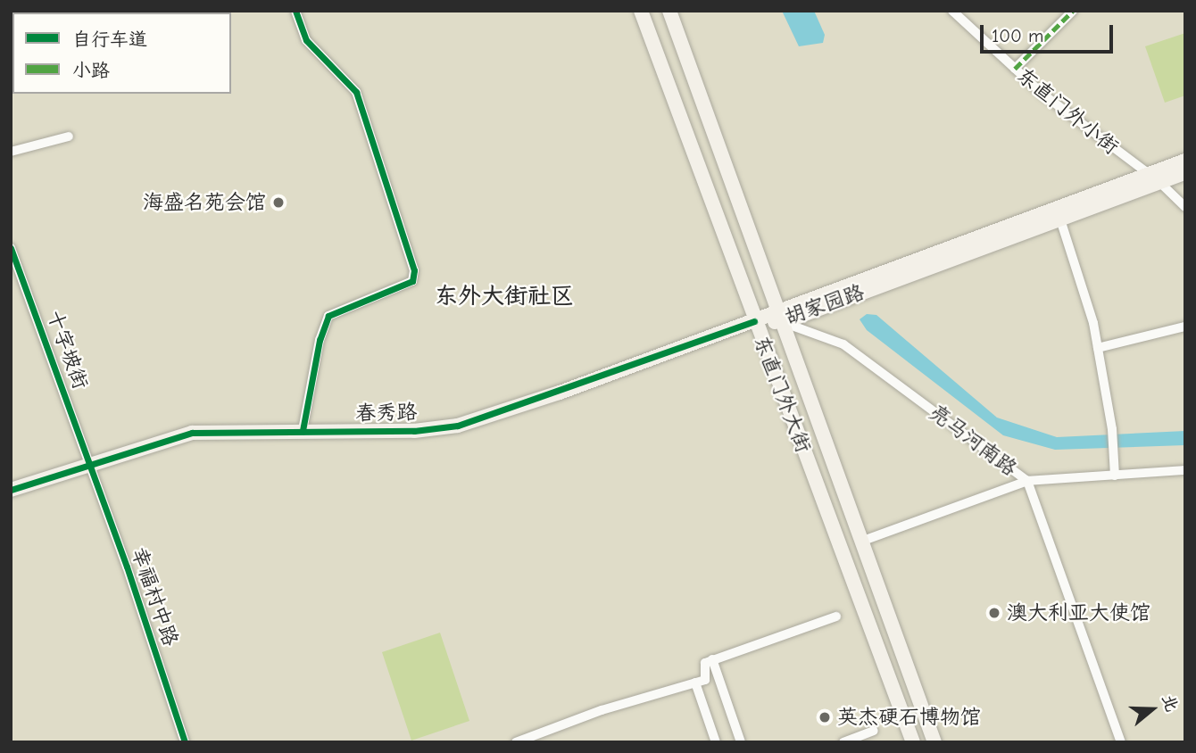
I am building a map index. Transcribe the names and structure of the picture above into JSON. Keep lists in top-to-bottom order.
{
  "streets": {
    "street": [
      "东直门外小街",
      "胡家园路",
      "十字坡街",
      "东直门外大街",
      "春秀路",
      "亮马河南路",
      "幸福村中路"
    ]
  },
  "crossings": [
    ["东直门外小街", "胡家园路"],
    ["胡家园路", "东直门外大街"],
    ["胡家园路", "春秀路"],
    ["胡家园路", "亮马河南路"],
    ["十字坡街", "春秀路"],
    ["十字坡街", "幸福村中路"],
    ["东直门外大街", "春秀路"],
    ["东直门外大街", "亮马河南路"],
    ["春秀路", "幸福村中路"]
  ],
  "districts": ["东外大街社区"],
  "places": ["海盛名苑会馆", "澳大利亚大使馆", "英杰硬石博物馆"],
  "legend": ["自行车道", "小路"],
  "scale_bar": "100 m",
  "north": "right"
}
